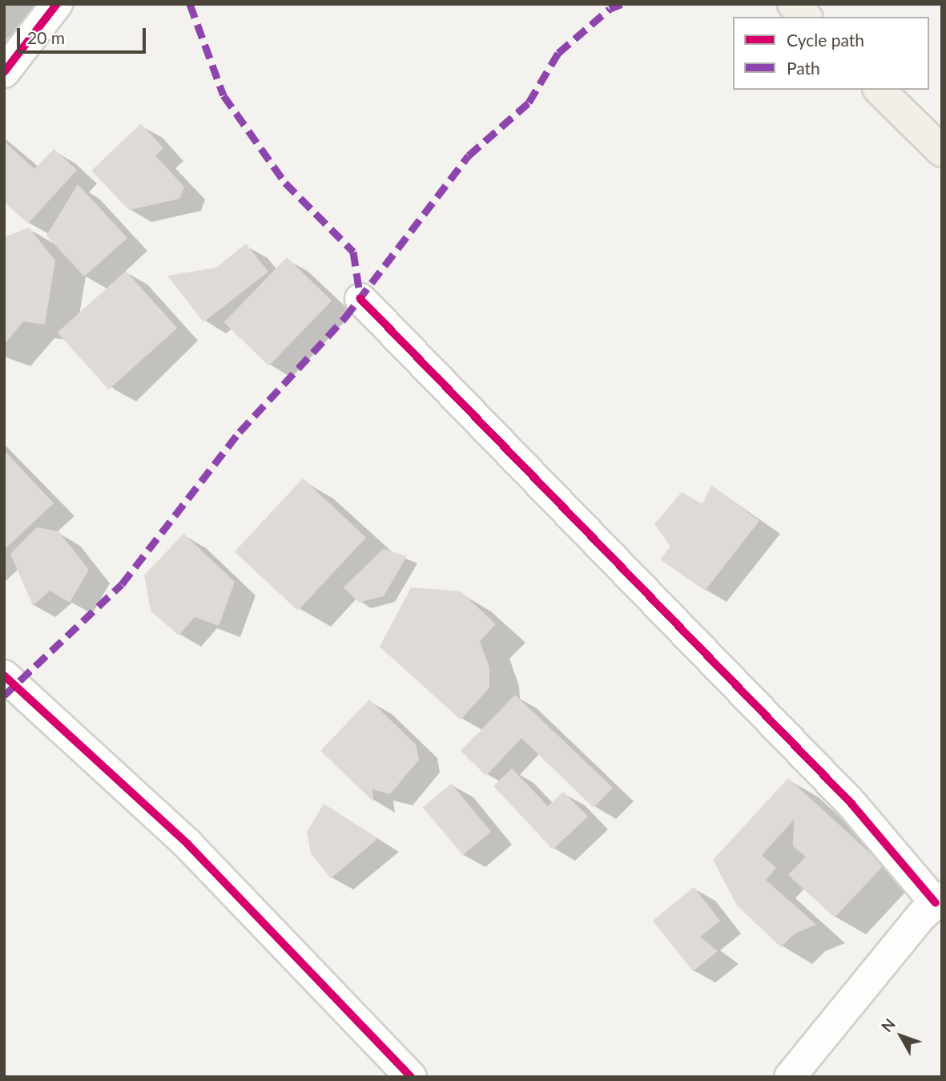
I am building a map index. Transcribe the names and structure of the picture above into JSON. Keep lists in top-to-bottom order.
{
  "legend": ["Cycle path", "Path"],
  "scale_bar": "20 m",
  "north": "top left"
}
